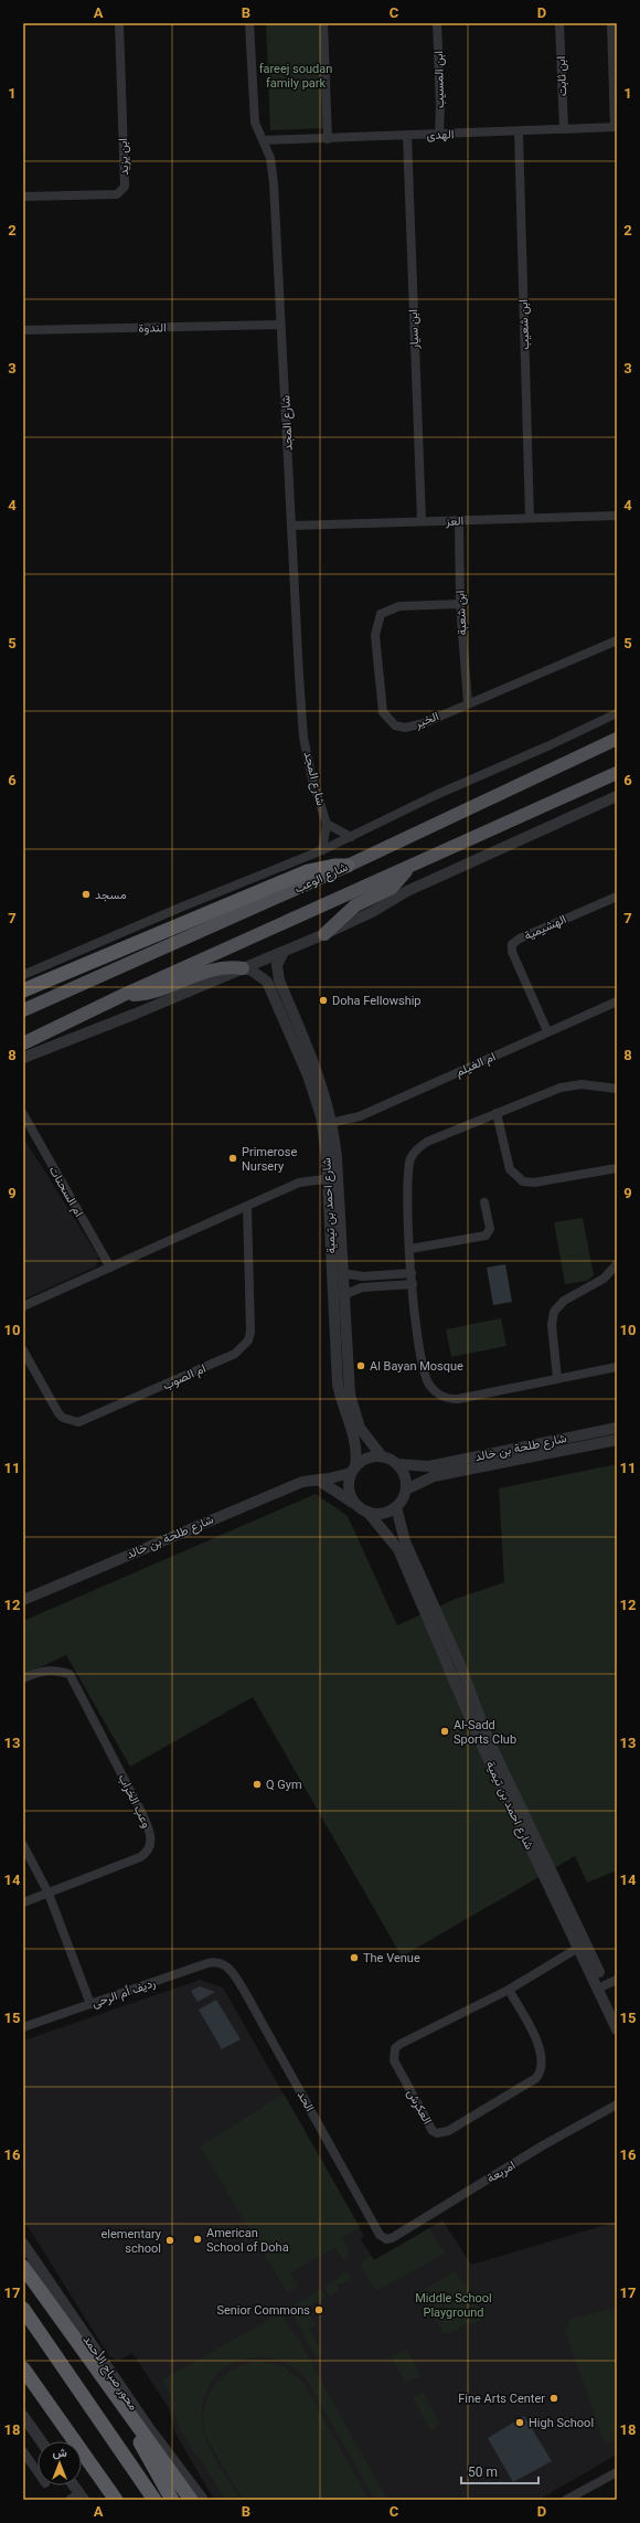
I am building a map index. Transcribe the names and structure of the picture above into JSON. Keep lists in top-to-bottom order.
{
  "streets": {
    "main road": ["شارع الوعب"],
    "street": [
      "ابن ثابت",
      "ابن المسيب",
      "الهدى",
      "ابن يزيد",
      "ابن شعيب",
      "الندوة",
      "ابن سيار",
      "شارع المجد",
      "العز",
      "ابن شعبة",
      "الخير",
      "الهشيمية",
      "ام الغيلم",
      "ام السحنات",
      "شارع احمد بن تيمية",
      "ام الصوب",
      "شارع طلحة بن خالد",
      "وعب الخراب",
      "رديف أم الرحى",
      "الحد",
      "العكرش",
      "امربعة",
      "محور صباح الأحمد"
    ]
  },
  "crossings": [
    ["ابن ثابت", "الهدى"],
    ["ابن المسيب", "الهدى"],
    ["الهدى", "ابن شعيب"],
    ["الهدى", "ابن سيار"],
    ["الهدى", "شارع المجد"],
    ["ابن شعيب", "العز"],
    ["الندوة", "شارع المجد"],
    ["ابن سيار", "العز"],
    ["شارع المجد", "العز"],
    ["شارع المجد", "شارع الوعب"],
    ["العز", "ابن شعبة"],
    ["ابن شعبة", "الخير"],
    ["الهشيمية", "ام الغيلم"],
    ["ام الغيلم", "شارع احمد بن تيمية"],
    ["شارع احمد بن تيمية", "شارع طلحة بن خالد"],
    ["شارع احمد بن تيمية", "العكرش"],
    ["رديف أم الرحى", "الحد"],
    ["الحد", "امربعة"]
  ],
  "parks": ["fareej soudan family park", "Middle School Playground"],
  "places": [
    "مسجد",
    "Doha Fellowship",
    "Primerose Nursery",
    "Al Bayan Mosque",
    "Al-Sadd Sports Club",
    "Q Gym",
    "The Venue",
    "American School of Doha",
    "elementary school",
    "Senior Commons",
    "Fine Arts Center",
    "High School"
  ],
  "scale_bar": "50 m",
  "north": "top",
  "grid": {
    "columns": [
      "A",
      "B",
      "C",
      "D"
    ],
    "rows": [
      "1",
      "2",
      "3",
      "4",
      "5",
      "6",
      "7",
      "8",
      "9",
      "10",
      "11",
      "12",
      "13",
      "14",
      "15",
      "16",
      "17",
      "18"
    ]
  }
}
